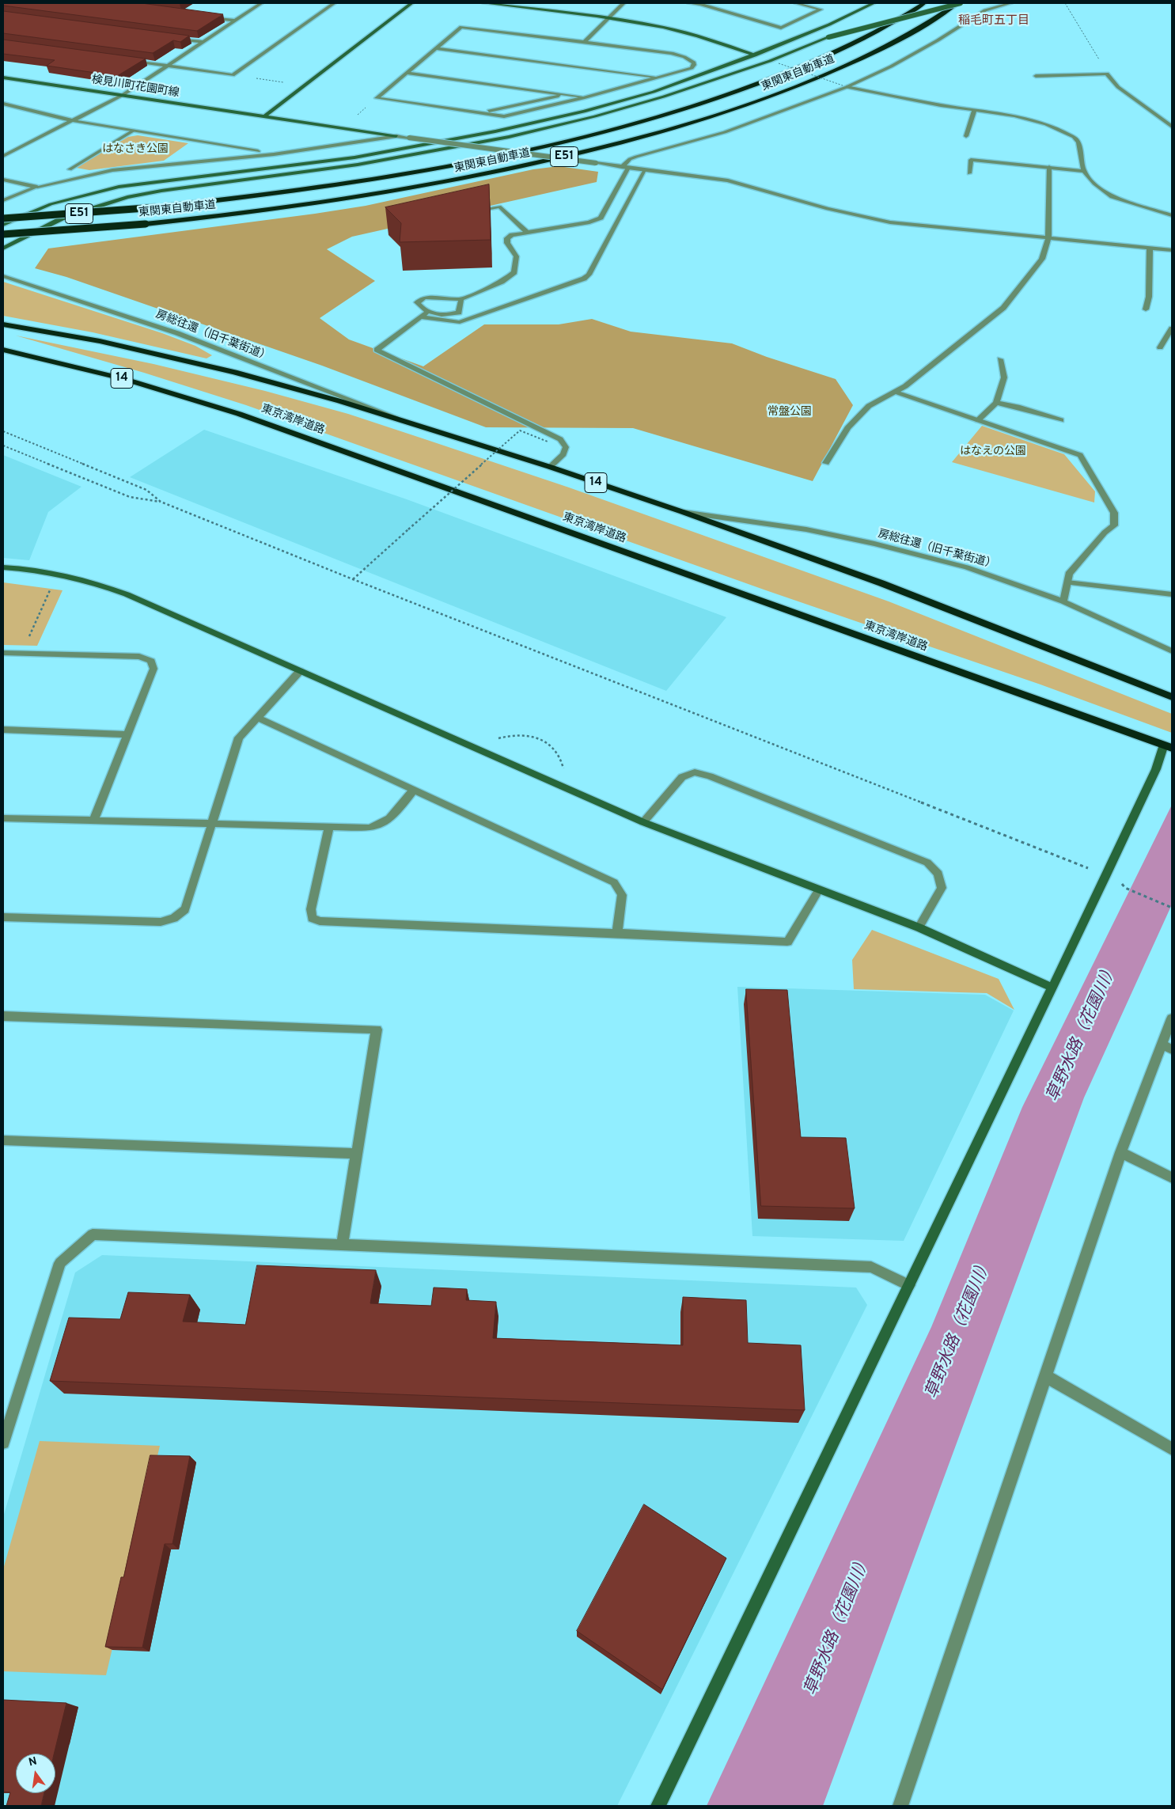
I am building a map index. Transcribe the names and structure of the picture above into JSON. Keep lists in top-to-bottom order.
{
  "streets": {
    "highway": [
      "東関東自動車道",
      "E51",
      "14",
      "東京湾岸道路"
    ],
    "street": ["検見川町花園町線", "房総往還（旧千葉街道）"]
  },
  "crossings": [
    ["房総往還（旧千葉街道）", "14"]
  ],
  "districts": ["稲毛町五丁目"],
  "water": ["草野水路（花園川）"],
  "parks": ["はなさき公園", "常盤公園", "はなえの公園"],
  "north": "top"
}
